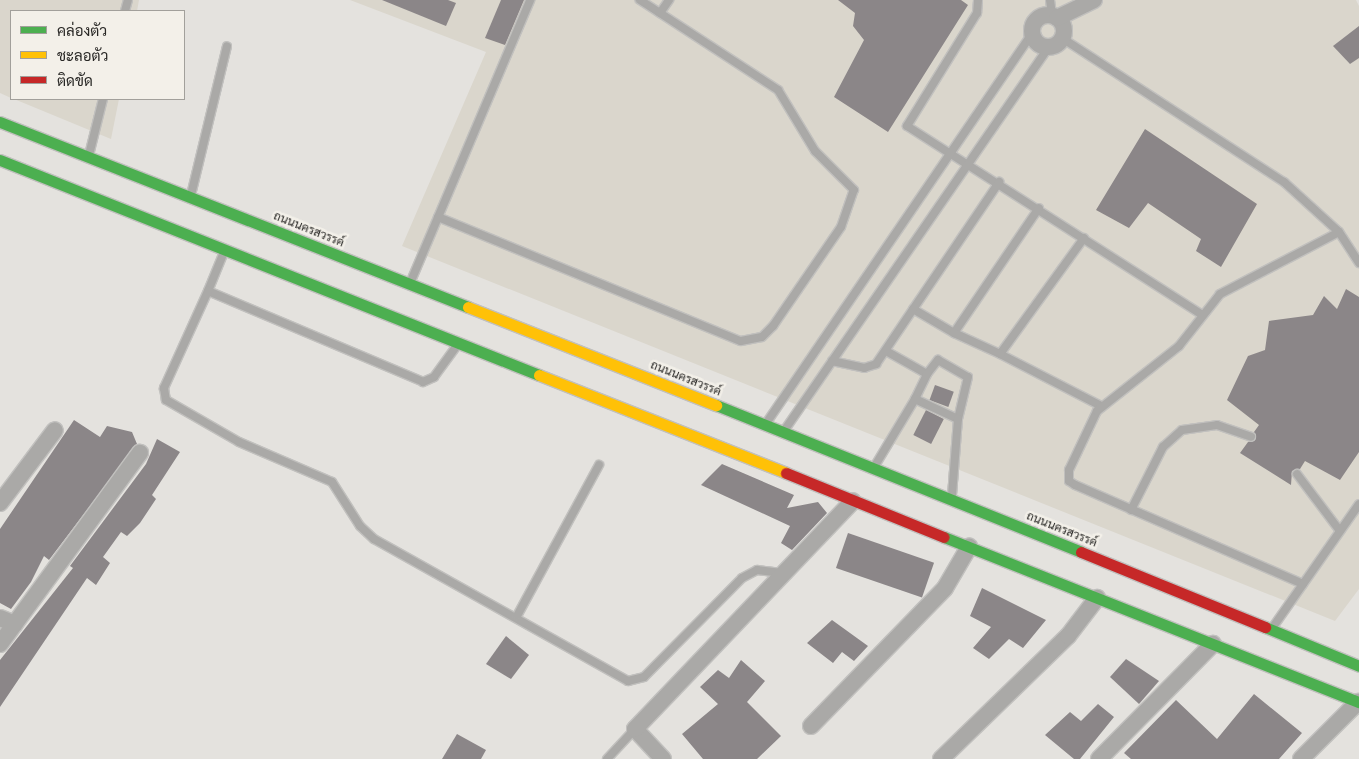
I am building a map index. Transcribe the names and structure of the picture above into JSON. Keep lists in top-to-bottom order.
{
  "streets": {
    "main road": ["ถนนนครสวรรค์"]
  },
  "legend": ["คล่องตัว", "ชะลอตัว", "ติดขัด"]
}
